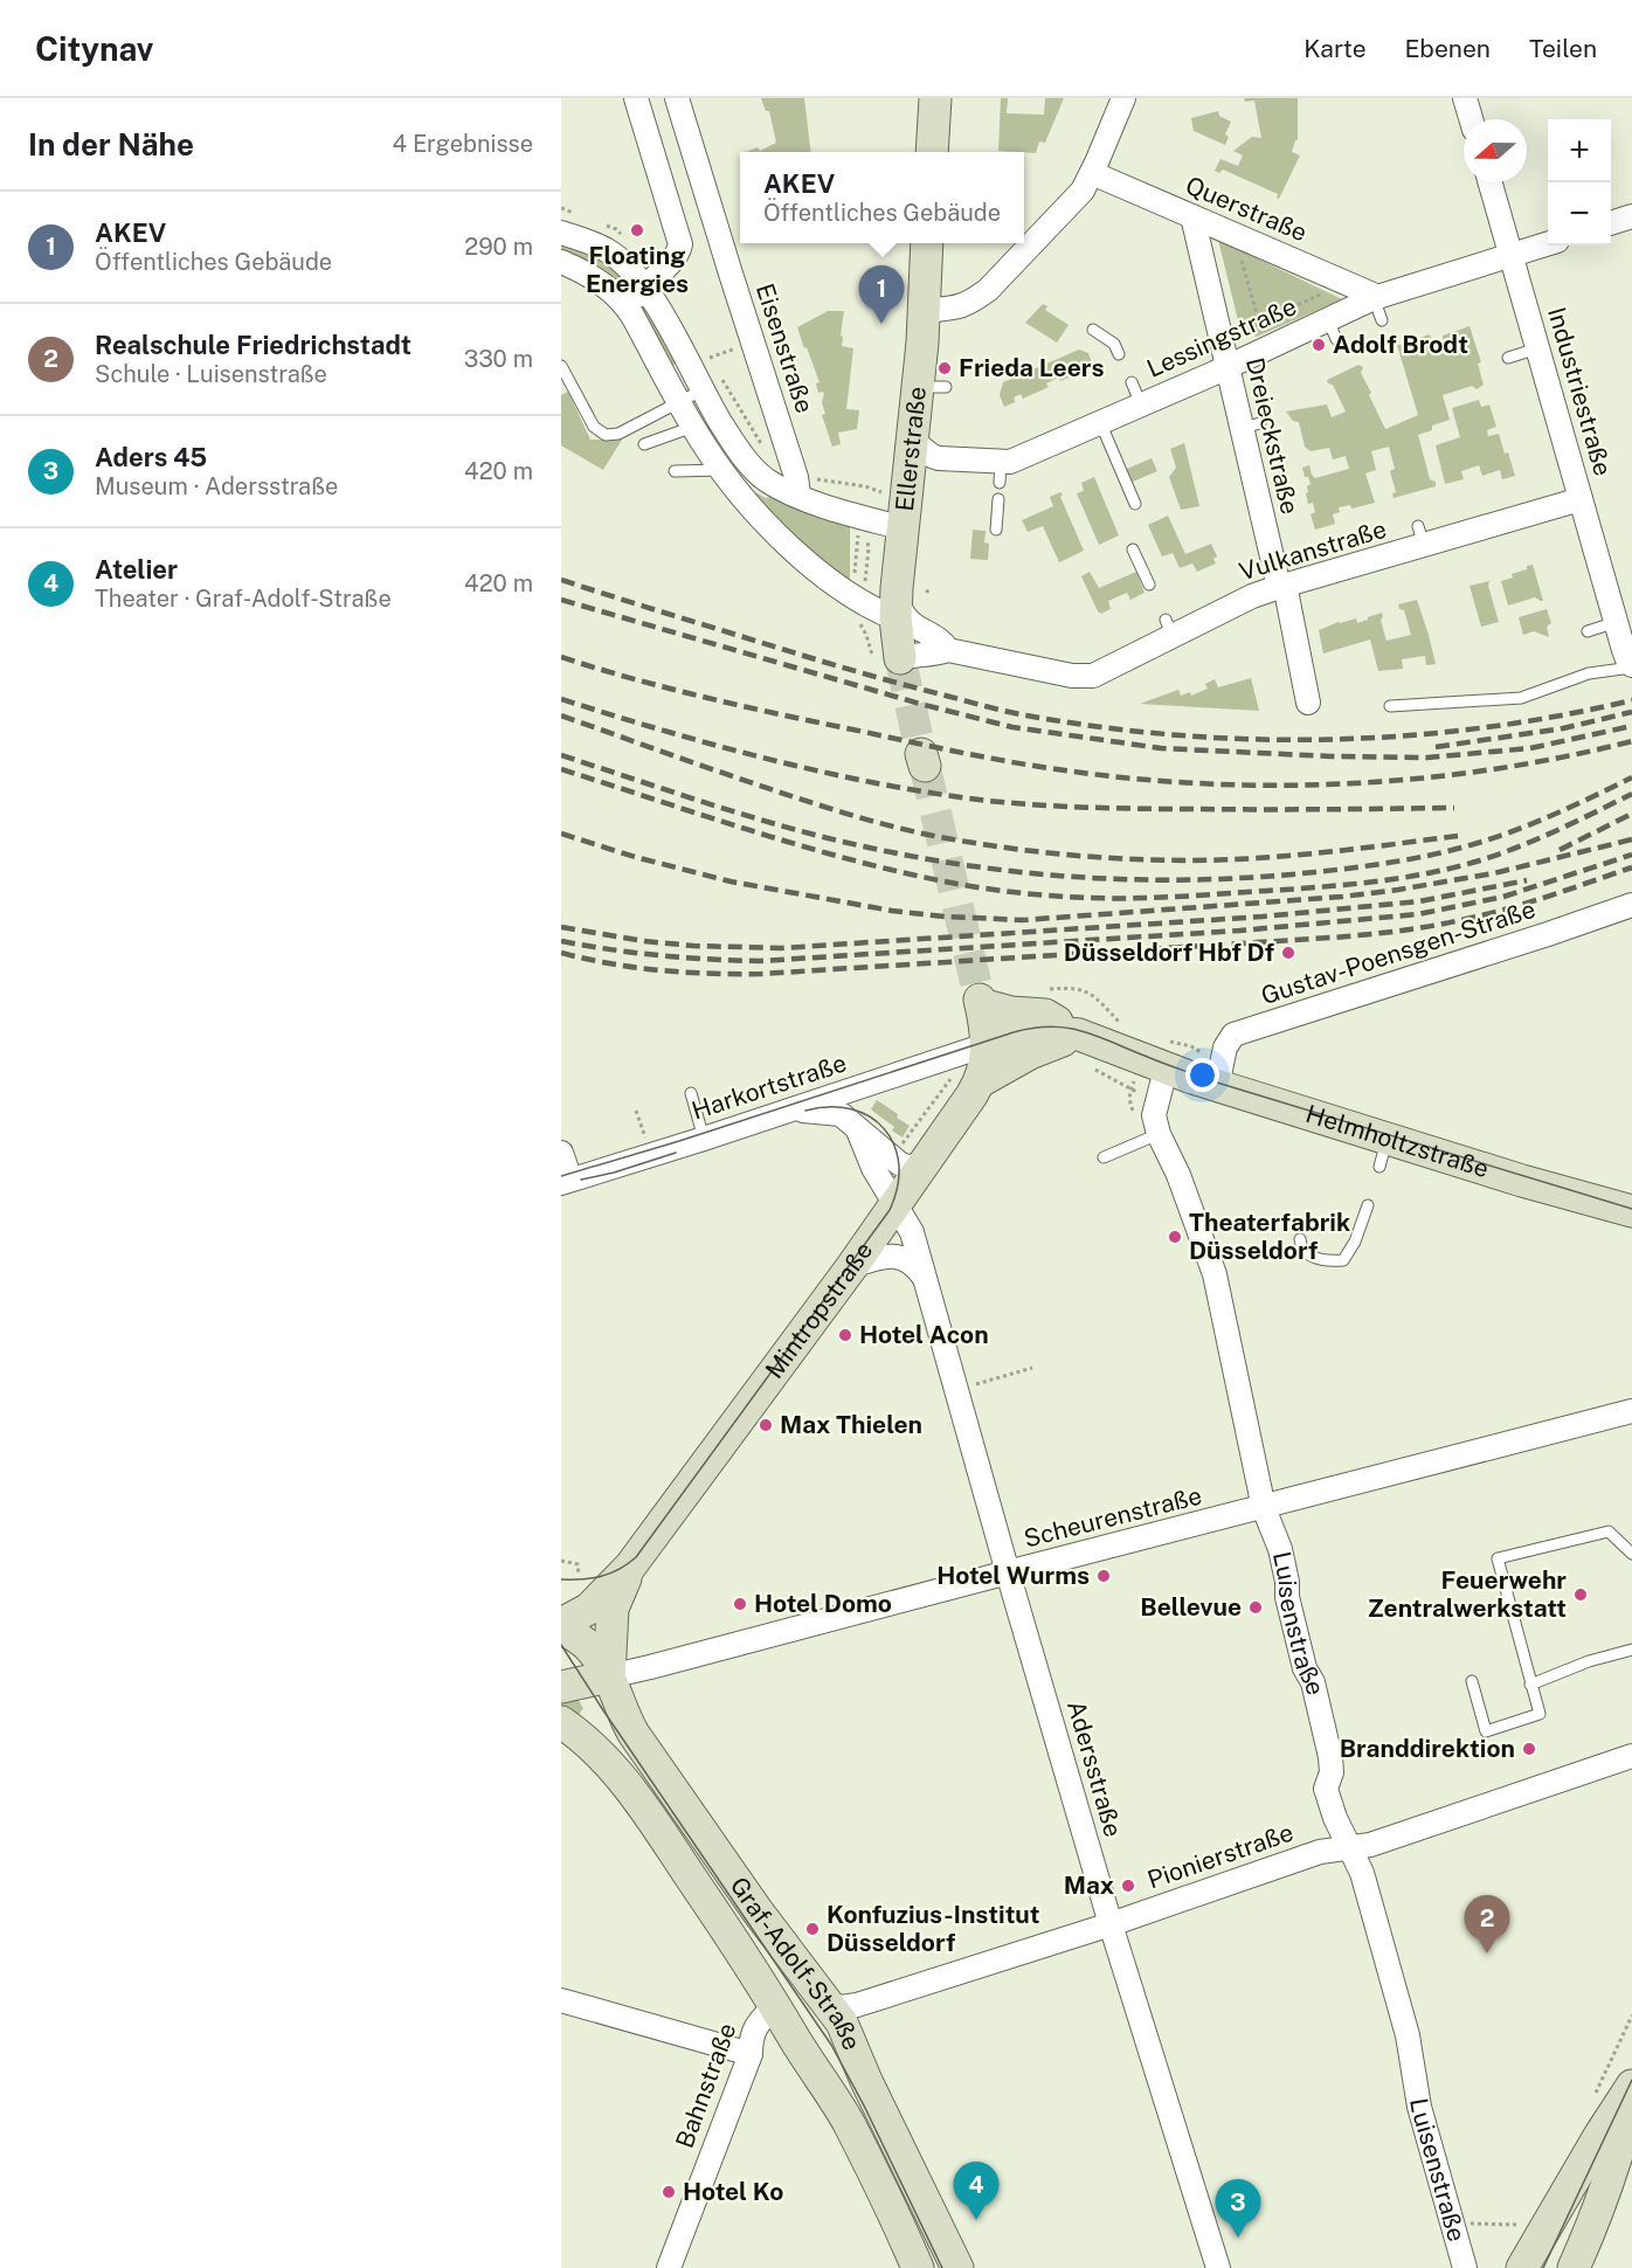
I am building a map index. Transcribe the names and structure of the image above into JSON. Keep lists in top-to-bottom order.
{
  "streets": {
    "street": [
      "Querstraße",
      "Lessingstraße",
      "Eisenstraße",
      "Industriestraße",
      "Dreieckstraße",
      "Ellerstraße",
      "Vulkanstraße",
      "Gustav-Poensgen-Straße",
      "Harkortstraße",
      "Helmholtzstraße",
      "Mintropstraße",
      "Scheurenstraße",
      "Luisenstraße",
      "Adersstraße",
      "Pionierstraße",
      "Graf-Adolf-Straße",
      "Bahnstraße"
    ]
  },
  "crossings": [
    ["Querstraße", "Lessingstraße"],
    ["Querstraße", "Dreieckstraße"],
    ["Lessingstraße", "Industriestraße"],
    ["Lessingstraße", "Dreieckstraße"],
    ["Lessingstraße", "Ellerstraße"],
    ["Eisenstraße", "Ellerstraße"],
    ["Industriestraße", "Vulkanstraße"],
    ["Dreieckstraße", "Vulkanstraße"],
    ["Ellerstraße", "Vulkanstraße"],
    ["Gustav-Poensgen-Straße", "Helmholtzstraße"],
    ["Harkortstraße", "Mintropstraße"],
    ["Helmholtzstraße", "Luisenstraße"],
    ["Mintropstraße", "Adersstraße"],
    ["Mintropstraße", "Graf-Adolf-Straße"],
    ["Scheurenstraße", "Luisenstraße"],
    ["Scheurenstraße", "Adersstraße"],
    ["Scheurenstraße", "Graf-Adolf-Straße"],
    ["Luisenstraße", "Pionierstraße"],
    ["Adersstraße", "Pionierstraße"],
    ["Pionierstraße", "Graf-Adolf-Straße"],
    ["Graf-Adolf-Straße", "Bahnstraße"]
  ],
  "places": [
    "Floating Energies",
    "Adolf Brodt",
    "Frieda Leers",
    "Düsseldorf Hbf Df",
    "Theaterfabrik Düsseldorf",
    "Hotel Acon",
    "Max Thielen",
    "Hotel Wurms",
    "Feuerwehr Zentralwerkstatt",
    "Hotel Domo",
    "Bellevue",
    "Branddirektion",
    "Max",
    "Konfuzius-Institut Düsseldorf",
    "Hotel Ko"
  ],
  "north": "left",
  "page": {
    "header": "Citynav",
    "nav": ["Karte", "Ebenen", "Teilen"],
    "heading": ["In der Nähe", "4 Ergebnisse"],
    "map_buttons": ["+", "−"],
    "popup": ["AKEV", "Öffentliches Gebäude"],
    "list": [
      {
        "mark": "1",
        "name": "AKEV",
        "note": "Öffentliches Gebäude",
        "value": "290 m"
      },
      {
        "mark": "2",
        "name": "Realschule Friedrichstadt",
        "note": "Schule · Luisenstraße",
        "value": "330 m"
      },
      {
        "mark": "3",
        "name": "Aders 45",
        "note": "Museum · Adersstraße",
        "value": "420 m"
      },
      {
        "mark": "4",
        "name": "Atelier",
        "note": "Theater · Graf-Adolf-Straße",
        "value": "420 m"
      }
    ],
    "pins": [
      "1",
      "2",
      "4",
      "3"
    ]
  }
}
